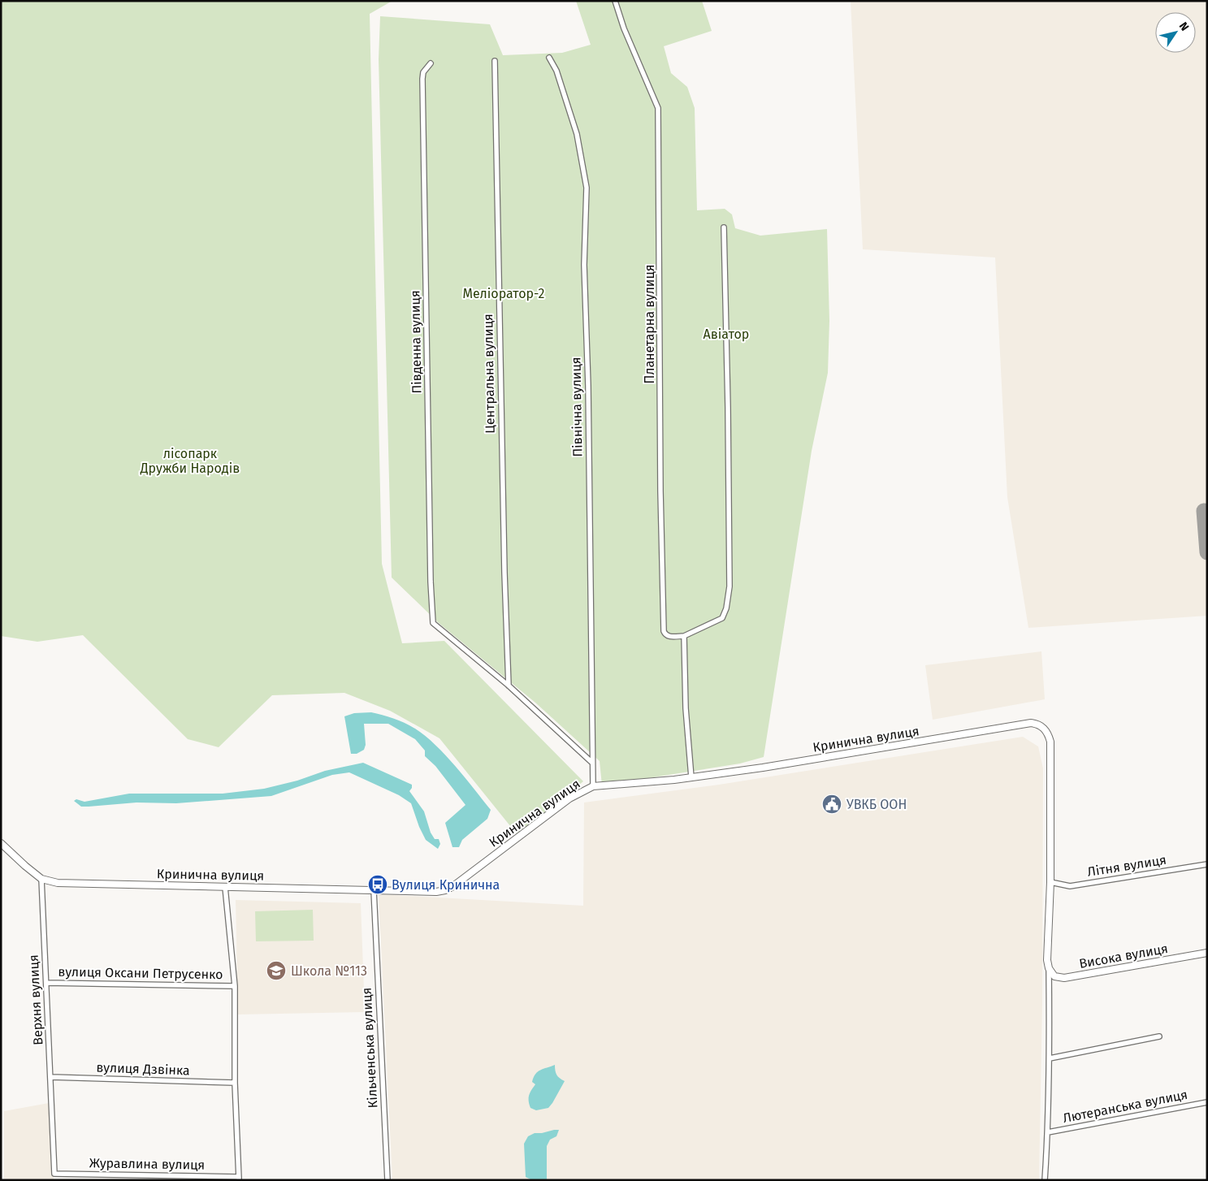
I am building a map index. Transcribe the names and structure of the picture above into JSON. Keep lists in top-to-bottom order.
{
  "streets": {
    "street": [
      "Планетарна вулиця",
      "Південна вулиця",
      "Центральна вулиця",
      "Північна вулиця",
      "Кринична вулиця",
      "Літня вулиця",
      "Висока вулиця",
      "вулиця Оксани Петрусенко",
      "Верхня вулиця",
      "Кільченська вулиця",
      "вулиця Дзвінка",
      "Лютеранська вулиця",
      "Журавлина вулиця"
    ]
  },
  "crossings": [
    ["Південна вулиця", "Центральна вулиця"],
    ["Північна вулиця", "Кринична вулиця"],
    ["Кринична вулиця", "Літня вулиця"],
    ["Кринична вулиця", "Верхня вулиця"],
    ["Кринична вулиця", "Кільченська вулиця"],
    ["вулиця Оксани Петрусенко", "Верхня вулиця"],
    ["Верхня вулиця", "вулиця Дзвінка"],
    ["Верхня вулиця", "Журавлина вулиця"]
  ],
  "parks": ["Меліоратор-2", "Авіатор", "лісопарк Дружби Народів"],
  "places": {
    "public building": ["УВКБ ООН"],
    "bus stop": ["Вулиця Кринична"],
    "school or university": ["Школа №113"]
  },
  "north": "top right"
}
